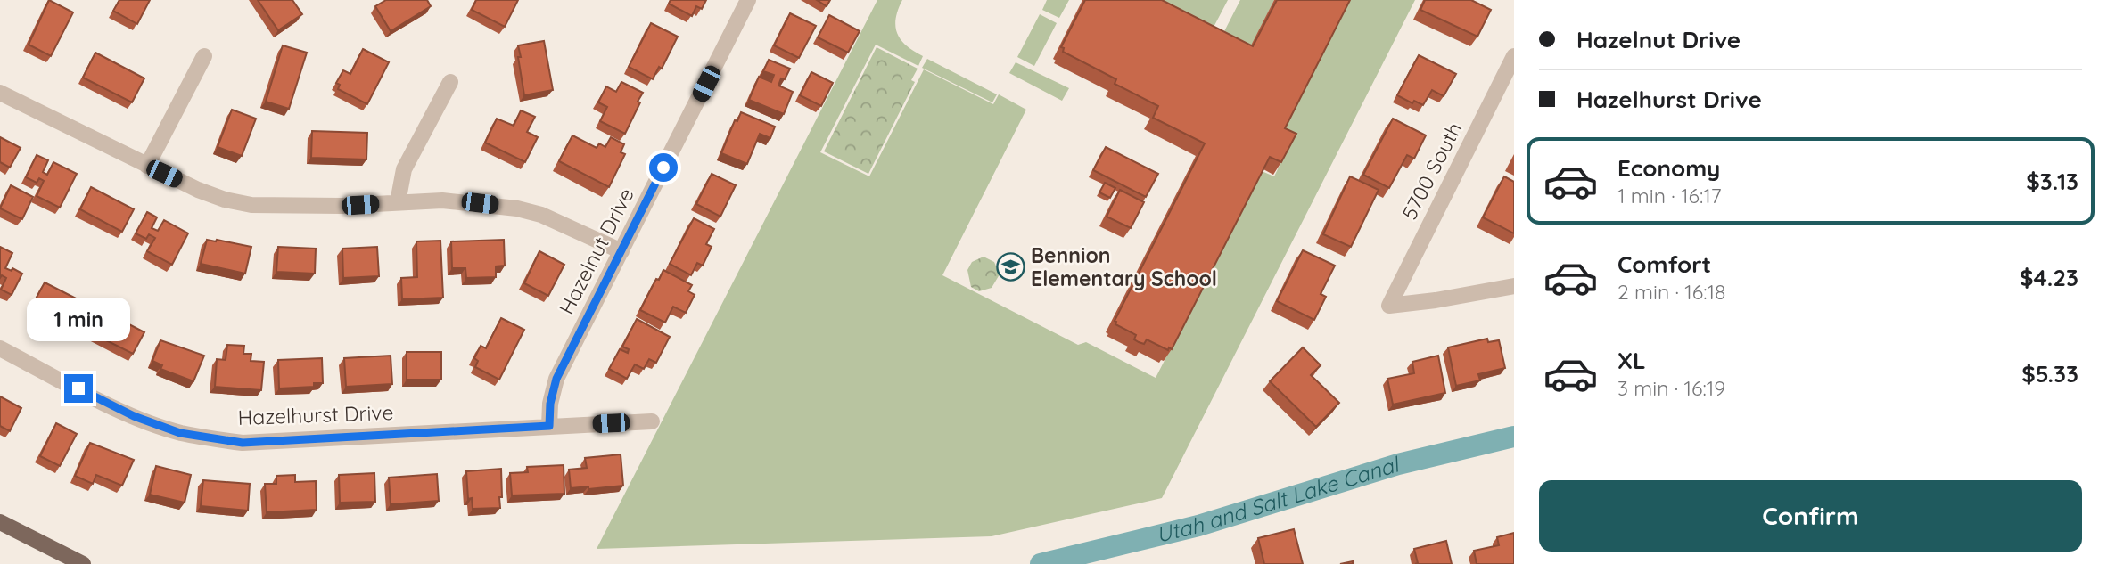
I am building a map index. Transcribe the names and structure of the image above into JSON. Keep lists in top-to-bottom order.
{
  "streets": {
    "street": ["5700 South", "Hazelnut Drive", "Hazelhurst Drive"]
  },
  "crossings": [
    ["Hazelnut Drive", "Hazelhurst Drive"]
  ],
  "water": ["Utah and Salt Lake Canal"],
  "places": {
    "school or university": ["Bennion Elementary School"]
  },
  "page": {
    "banner": ["Hazelnut Drive", "Hazelhurst Drive"],
    "list": [
      {
        "name": "Economy",
        "note": "1 min · 16:17",
        "value": "$3.13"
      },
      {
        "name": "Comfort",
        "note": "2 min · 16:18",
        "value": "$4.23"
      },
      {
        "name": "XL",
        "note": "3 min · 16:19",
        "value": "$5.33"
      }
    ],
    "bubble": "1 min",
    "buttons": "Confirm"
  }
}
